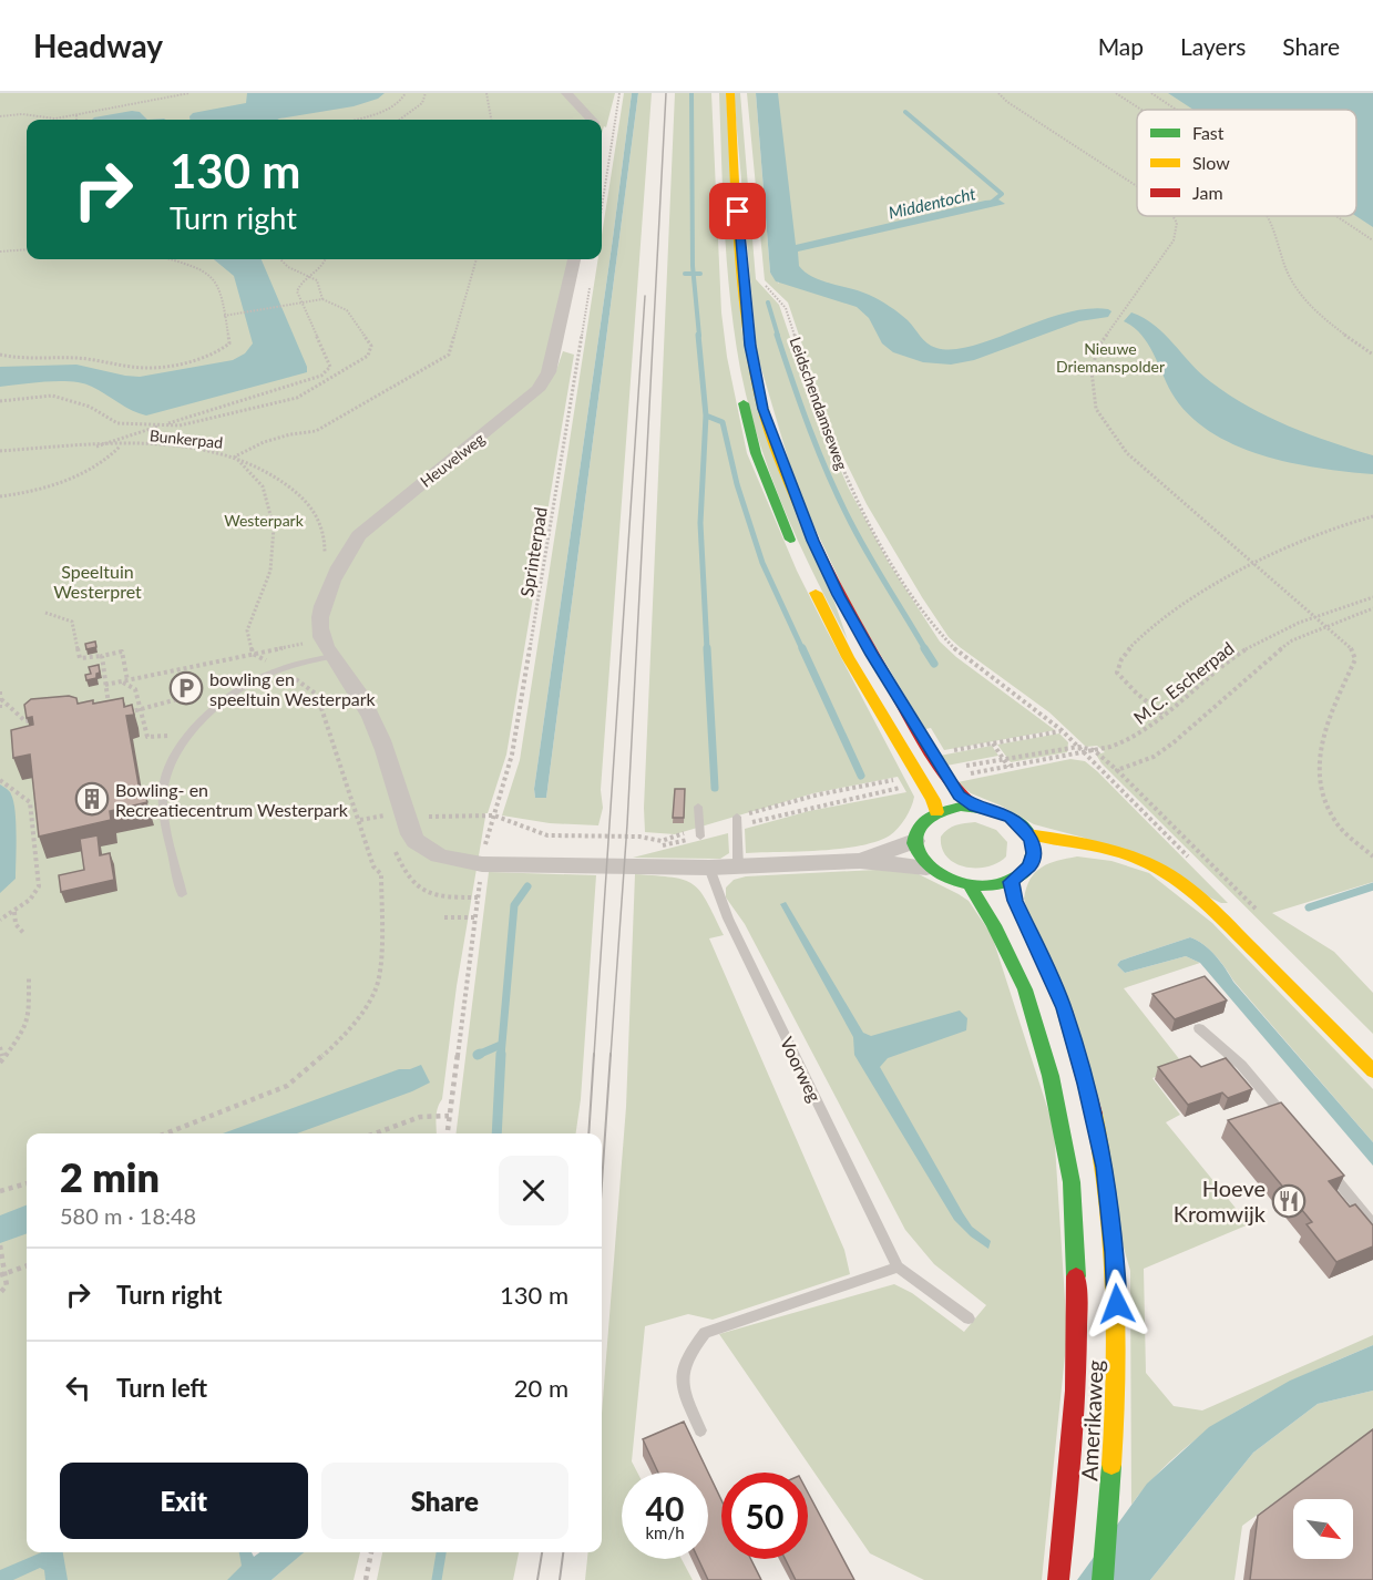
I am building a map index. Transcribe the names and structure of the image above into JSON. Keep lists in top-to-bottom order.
{
  "streets": {
    "main road": ["Amerikaweg"],
    "street": ["Heuvelweg"],
    "lane": ["Voorweg"],
    "path": [
      "Leidschendamseweg",
      "Bunkerpad",
      "Sprinterpad",
      "M.C. Escherpad"
    ]
  },
  "crossings": [
    ["Leidschendamseweg", "M.C. Escherpad"],
    ["Heuvelweg", "Sprinterpad"]
  ],
  "water": ["Middentocht"],
  "parks": ["Nieuwe Driemanspolder", "Westerpark", "Speeltuin Westerpret"],
  "places": {
    "parking": ["bowling en speeltuin Westerpark"],
    "building": ["Bowling- en Recreatiecentrum Westerpark"],
    "restaurant": ["Hoeve Kromwijk"]
  },
  "legend": ["Fast", "Slow", "Jam"],
  "north": "bottom right",
  "page": {
    "header": "Headway",
    "nav": ["Map", "Layers", "Share"],
    "turn": ["130 m", "Turn right"],
    "heading": ["2 min", "580 m · 18:48"],
    "list": [
      {
        "name": "Turn right",
        "value": "130 m"
      },
      {
        "name": "Turn left",
        "value": "20 m"
      }
    ],
    "buttons": ["Exit", "Share"],
    "speed": "40 km/h",
    "limit": "50"
  }
}
